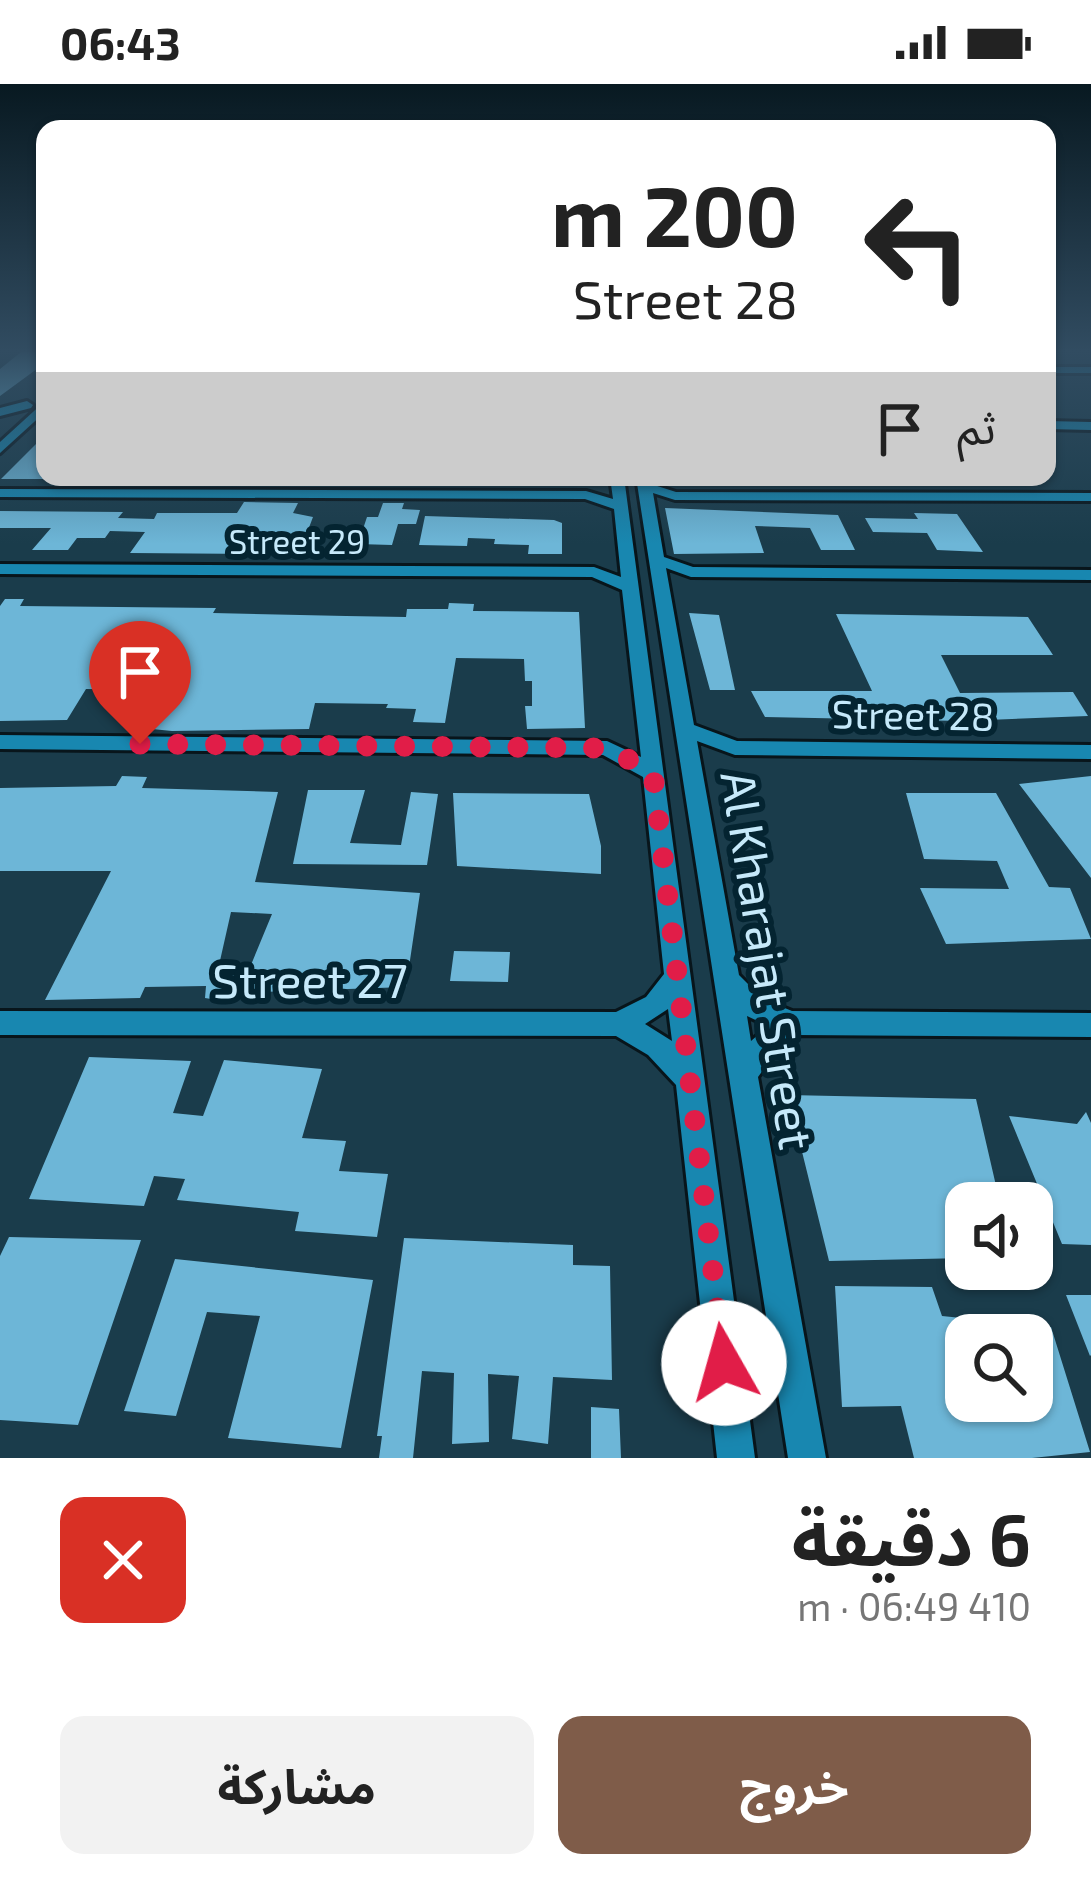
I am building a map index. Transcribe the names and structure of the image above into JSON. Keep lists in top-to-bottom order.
{
  "streets": {
    "street": [
      "Street 29",
      "Street 28",
      "Al Kharajat Street",
      "Street 27"
    ]
  },
  "crossings": [
    ["Street 29", "Al Kharajat Street"],
    ["Street 28", "Al Kharajat Street"]
  ],
  "page": {
    "status": "06:43",
    "turn": ["200 m", "Street 28"],
    "then": "ثم",
    "heading": ["6 دقيقة", "410 m · 06:49"],
    "buttons": ["خروج", "مشاركة"]
  }
}
